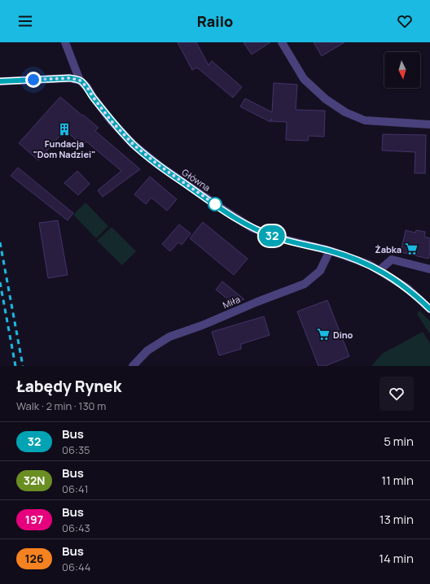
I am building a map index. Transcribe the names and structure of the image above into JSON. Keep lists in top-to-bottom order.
{
  "streets": {
    "street": ["Główna", "Miła"]
  },
  "crossings": [
    ["Główna", "Miła"]
  ],
  "places": {
    "building": ["Fundacja \"Dom Nadziei\""],
    "supermarket": ["Żabka", "Dino"]
  },
  "lines": ["bus line 32"],
  "north": "bottom",
  "page": {
    "header": "Railo",
    "on_map": "32",
    "heading": ["Łabędy Rynek", "Walk · 2 min · 130 m"],
    "list": [
      {
        "mark": "32",
        "name": "Bus",
        "note": "06:35",
        "value": "5 min"
      },
      {
        "mark": "32N",
        "name": "Bus",
        "note": "06:41",
        "value": "11 min"
      },
      {
        "mark": "197",
        "name": "Bus",
        "note": "06:43",
        "value": "13 min"
      },
      {
        "mark": "126",
        "name": "Bus",
        "note": "06:44",
        "value": "14 min"
      }
    ]
  }
}
